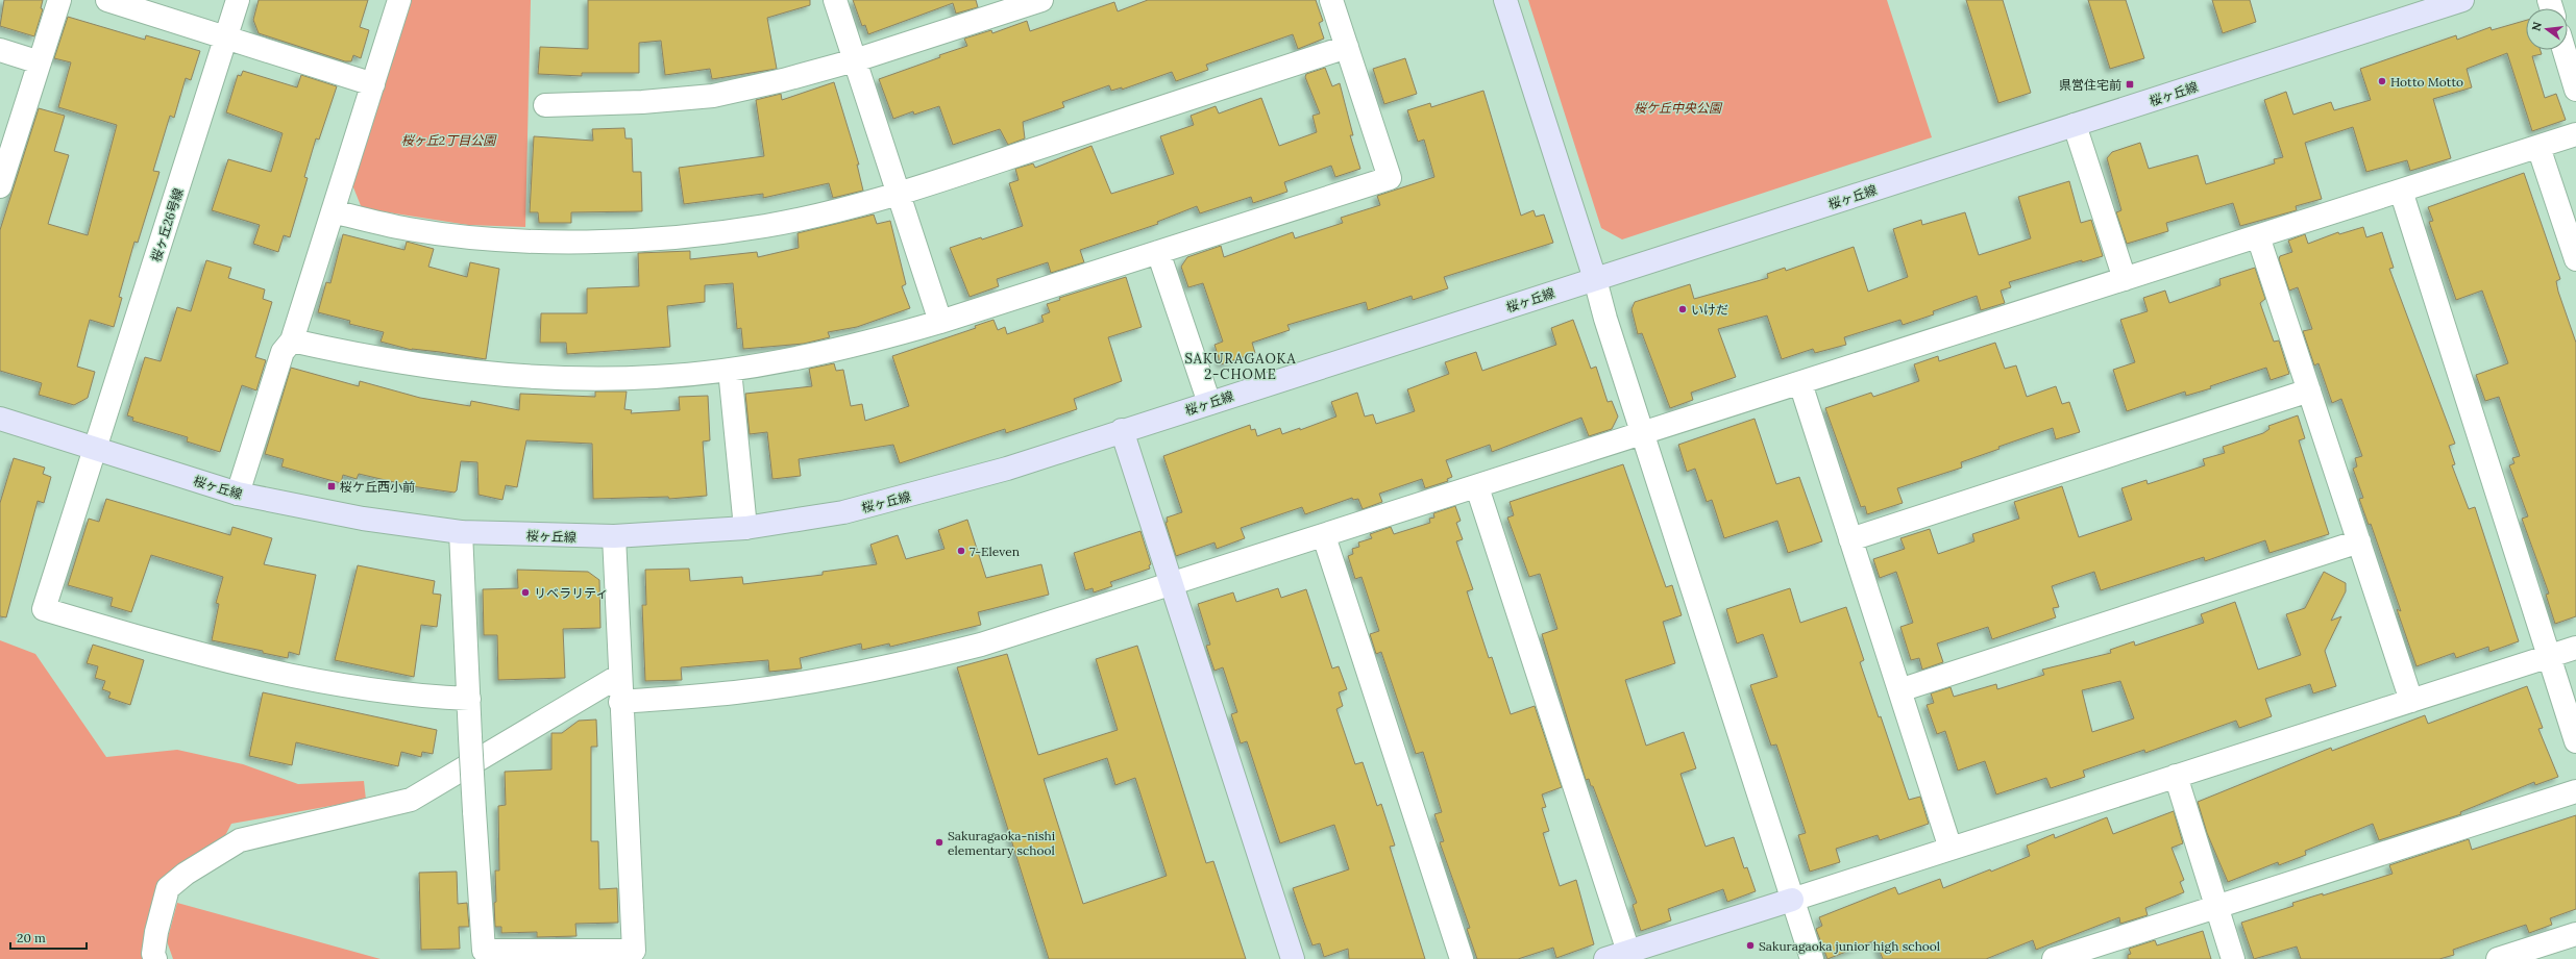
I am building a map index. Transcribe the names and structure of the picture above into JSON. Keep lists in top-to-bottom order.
{
  "streets": {
    "street": ["桜ヶ丘線", "桜ヶ丘26号線"]
  },
  "crossings": [
    ["桜ヶ丘線", "桜ヶ丘26号線"]
  ],
  "districts": ["SAKURAGAOKA 2-CHOME"],
  "parks": ["桜ケ丘中央公園", "桜ヶ丘2丁目公園"],
  "places": {
    "other": [
      "Hotto Motto",
      "いけだ",
      "7-Eleven",
      "リベラリティ",
      "Sakuragaoka-nishi elementary school",
      "Sakuragaoka junior high school"
    ],
    "transit": ["県営住宅前", "桜ケ丘西小前"]
  },
  "scale_bar": "20 m",
  "north": "left"
}
